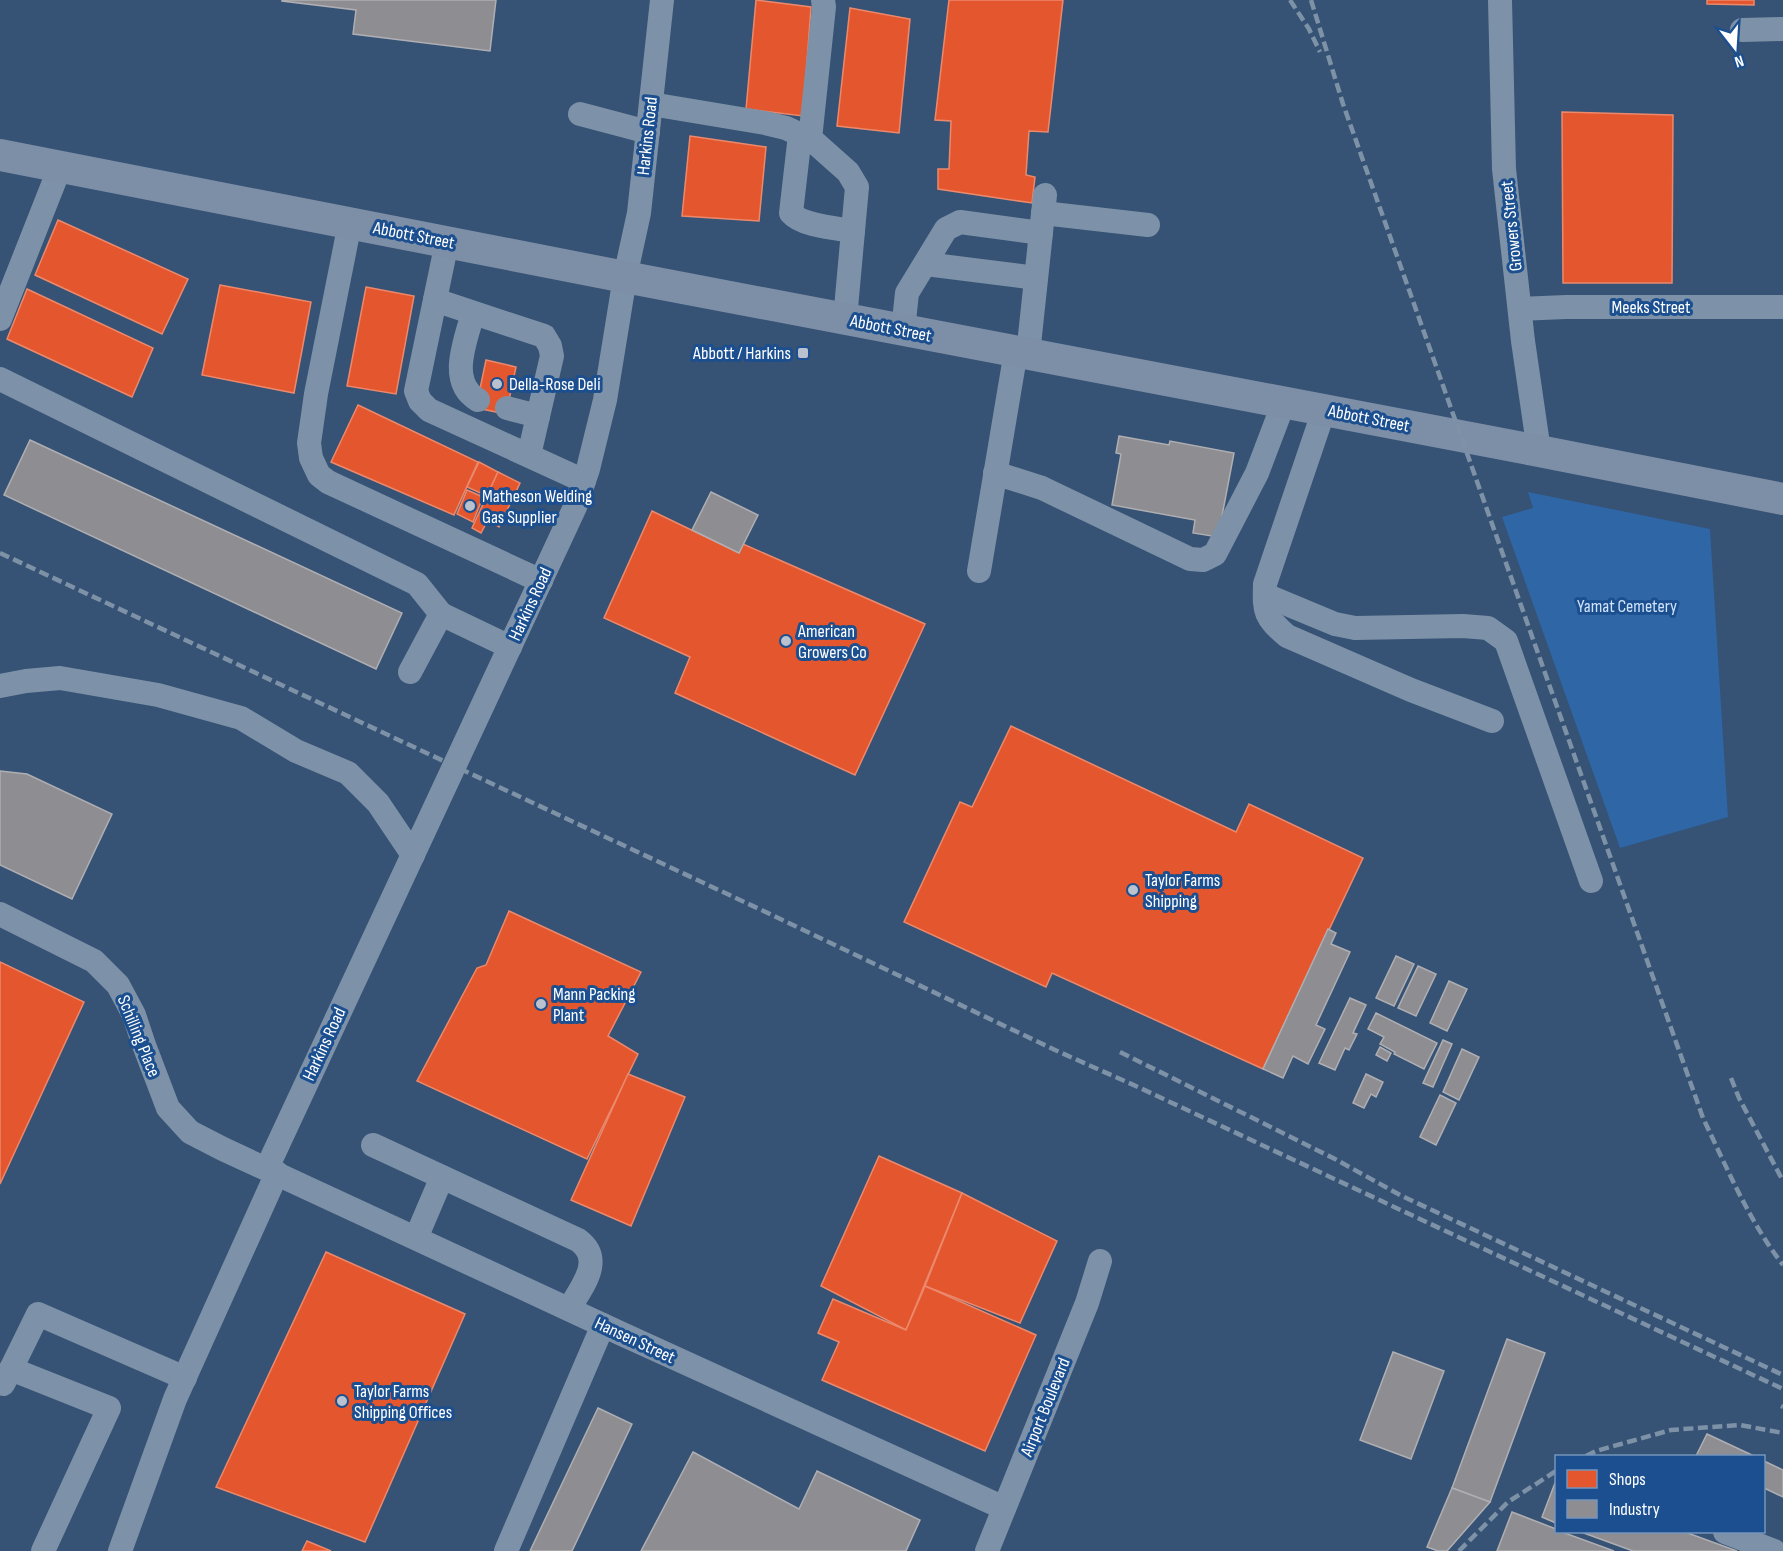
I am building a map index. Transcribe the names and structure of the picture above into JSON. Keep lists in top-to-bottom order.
{
  "streets": {
    "main road": ["Abbott Street"],
    "street": [
      "Harkins Road",
      "Growers Street",
      "Meeks Street",
      "Schilling Place",
      "Hansen Street",
      "Airport Boulevard"
    ]
  },
  "crossings": [
    ["Harkins Road", "Abbott Street"],
    ["Harkins Road", "Schilling Place"],
    ["Harkins Road", "Hansen Street"],
    ["Growers Street", "Abbott Street"],
    ["Growers Street", "Meeks Street"],
    ["Schilling Place", "Hansen Street"],
    ["Hansen Street", "Airport Boulevard"]
  ],
  "parks": ["Yamat Cemetery"],
  "places": {
    "transit": ["Abbott / Harkins"],
    "other": [
      "Della-Rose Deli",
      "Matheson Welding Gas Supplier",
      "American Growers Co",
      "Taylor Farms Shipping",
      "Mann Packing Plant",
      "Taylor Farms Shipping Offices"
    ]
  },
  "legend": ["Shops", "Industry"],
  "north": "bottom"
}
